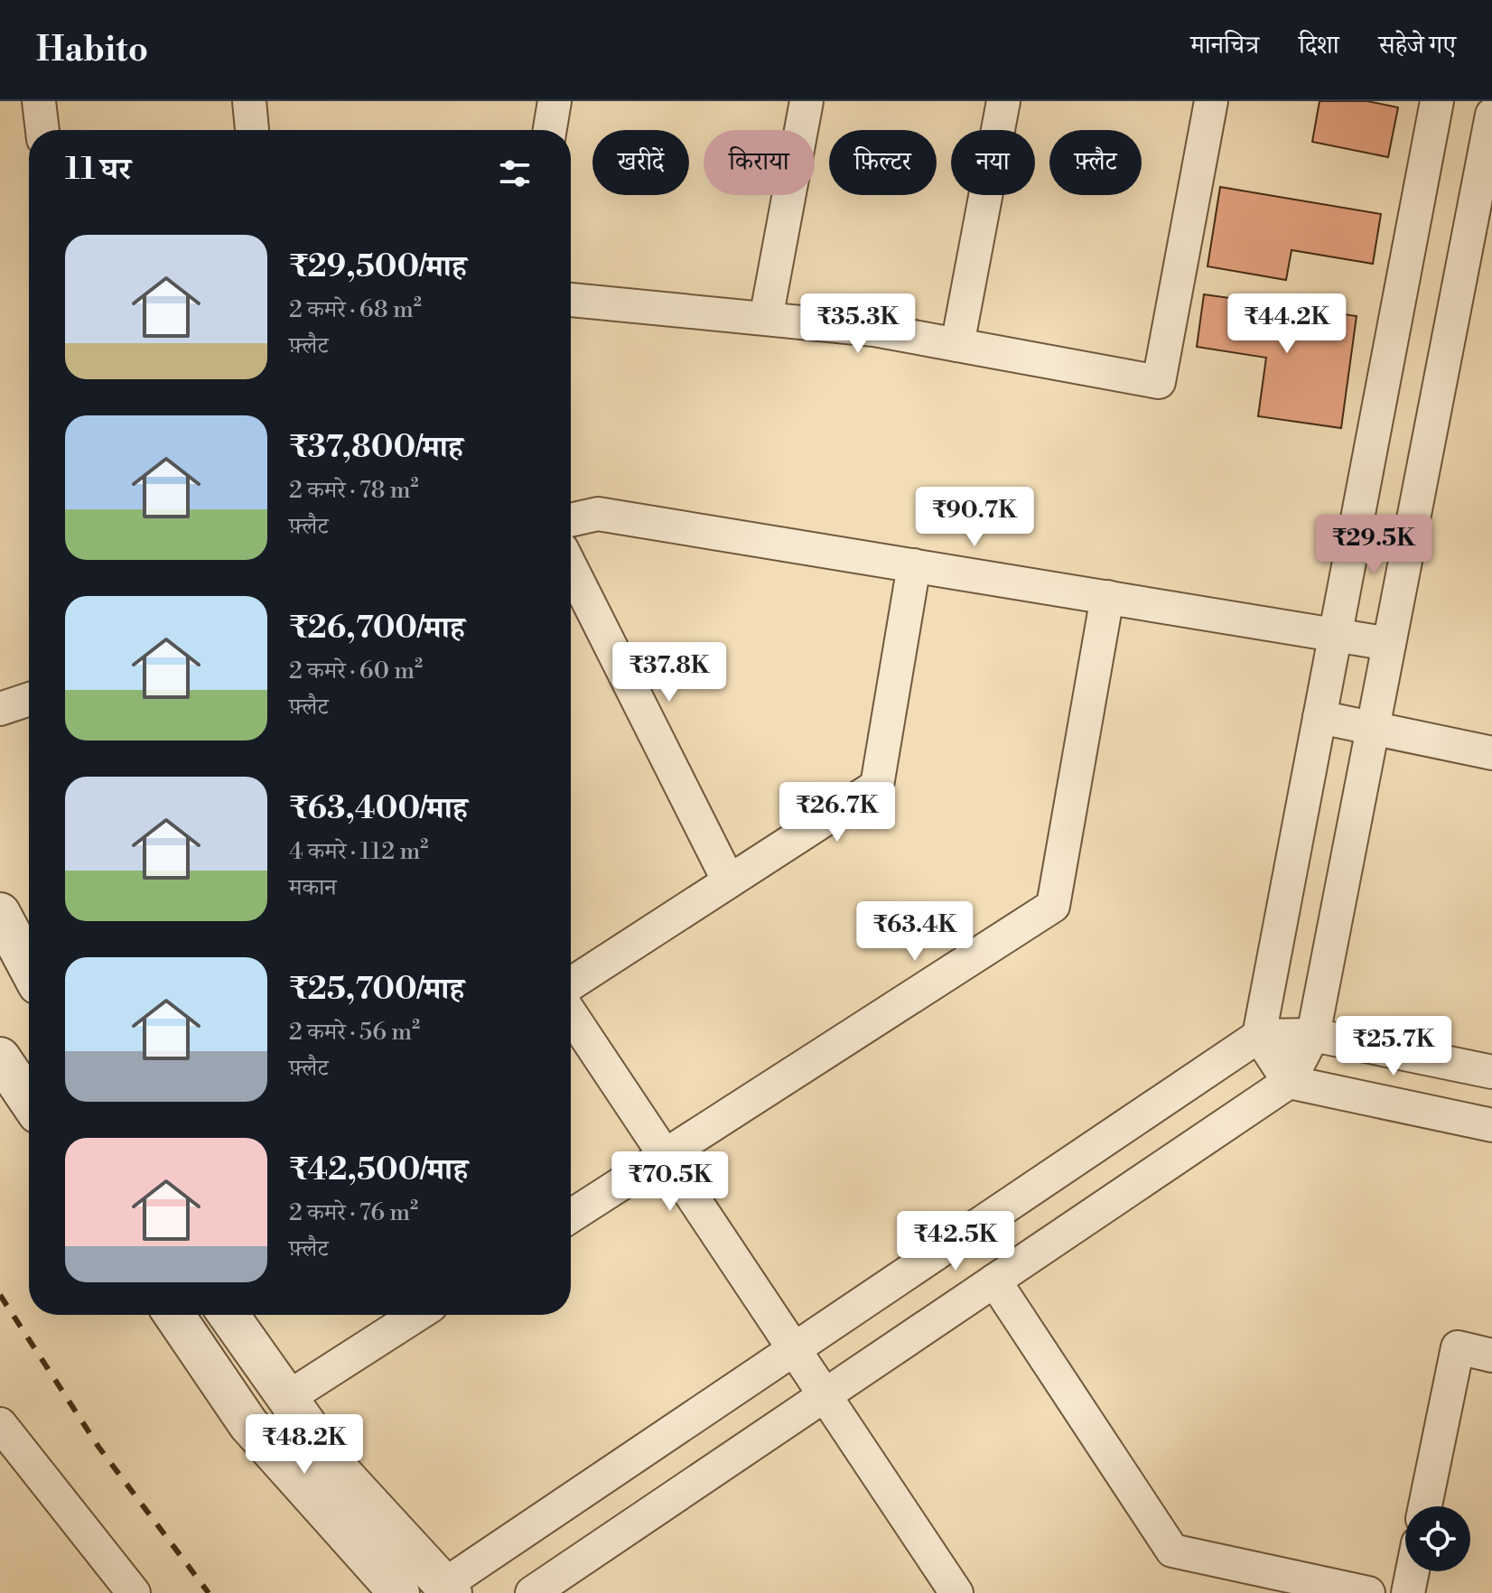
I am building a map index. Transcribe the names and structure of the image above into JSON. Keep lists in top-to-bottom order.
{
  "page": {
    "header": "Habito",
    "nav": ["मानचित्र", "दिशा", "सहेजे गए"],
    "chip": [
      "खरीदें",
      "किराया",
      "फ़िल्टर",
      "नया",
      "फ़्लैट"
    ],
    "heading": "11 घर",
    "list": [
      {
        "name": "₹29,500/माह",
        "note": "2 कमरे · 68 m² · फ़्लैट"
      },
      {
        "name": "₹37,800/माह",
        "note": "2 कमरे · 78 m² · फ़्लैट"
      },
      {
        "name": "₹26,700/माह",
        "note": "2 कमरे · 60 m² · फ़्लैट"
      },
      {
        "name": "₹63,400/माह",
        "note": "4 कमरे · 112 m² · मकान"
      },
      {
        "name": "₹25,700/माह",
        "note": "2 कमरे · 56 m² · फ़्लैट"
      },
      {
        "name": "₹42,500/माह",
        "note": "2 कमरे · 76 m² · फ़्लैट"
      }
    ],
    "price": [
      "₹35.3K",
      "₹44.2K",
      "₹90.7K",
      "₹29.5K",
      "₹37.8K",
      "₹26.7K",
      "₹63.4K",
      "₹25.7K",
      "₹70.5K",
      "₹42.5K",
      "₹48.2K"
    ]
  }
}
